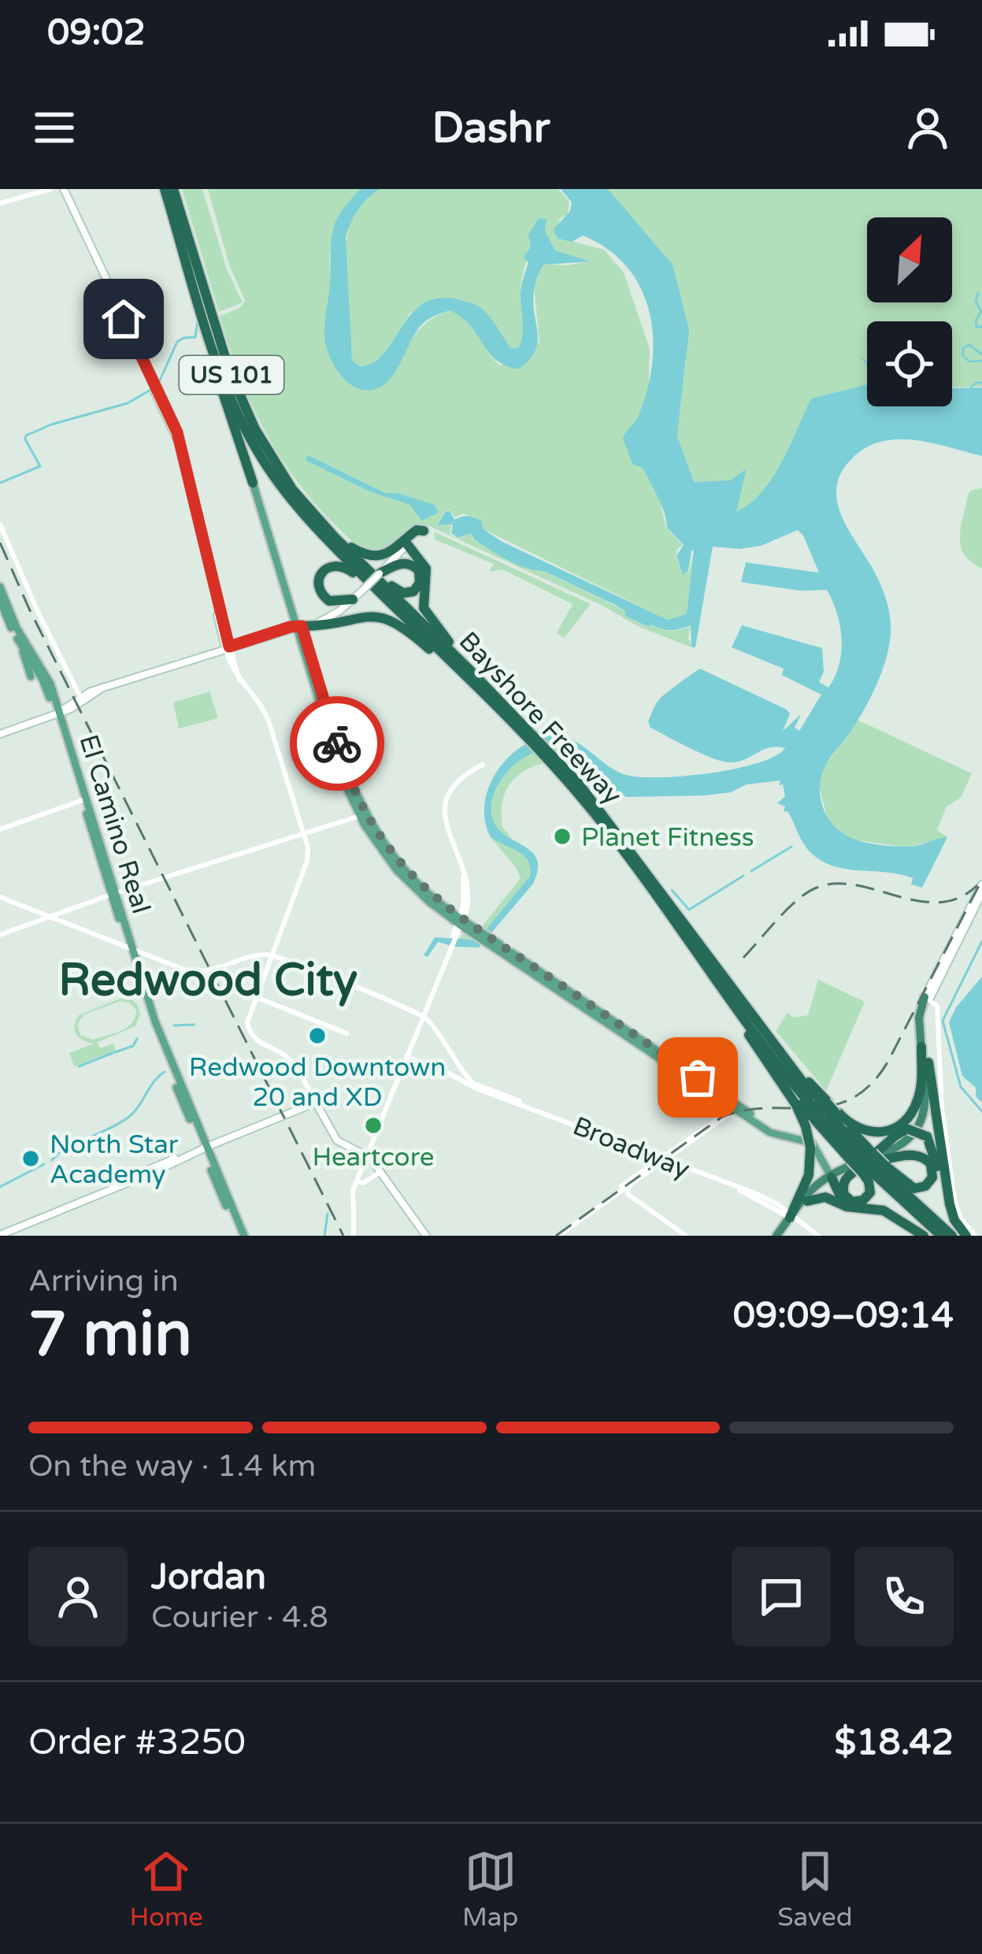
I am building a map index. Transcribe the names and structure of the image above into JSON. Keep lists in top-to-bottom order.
{
  "streets": {
    "highway": ["US 101", "Bayshore Freeway"],
    "main road": ["El Camino Real"],
    "street": ["Broadway"]
  },
  "districts": ["Redwood City"],
  "places": [
    "Planet Fitness",
    "Redwood Downtown 20 and XD",
    "Heartcore",
    "North Star Academy"
  ],
  "north": "top right",
  "page": {
    "status": "09:02",
    "header": "Dashr",
    "heading": ["7 min", "Arriving in", "09:09–09:14"],
    "panel": [
      "Jordan",
      "Courier · 4.8",
      "Order #3250",
      "$18.42"
    ],
    "bar": "On the way · 1.4 km",
    "tabs": ["Home", "Map", "Saved"]
  }
}
